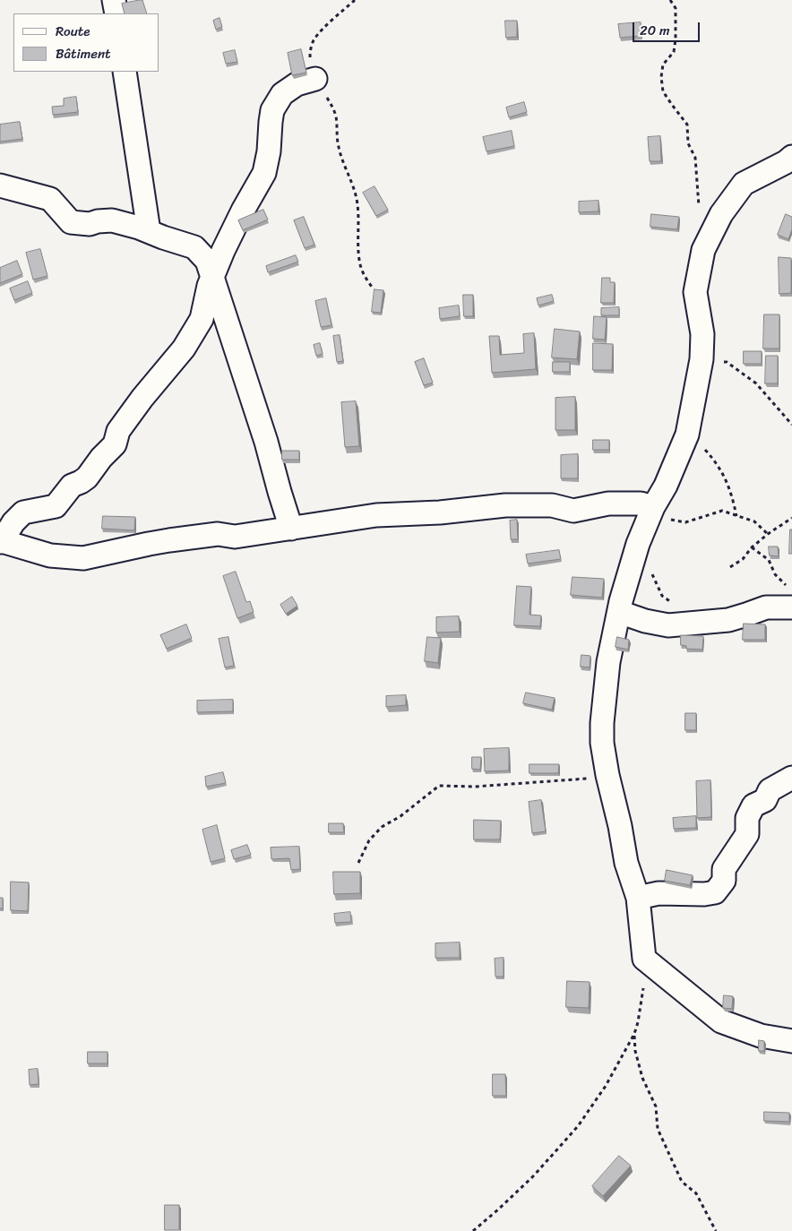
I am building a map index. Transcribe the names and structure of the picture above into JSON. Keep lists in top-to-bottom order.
{
  "legend": ["Route", "Bâtiment"],
  "scale_bar": "20 m"
}
